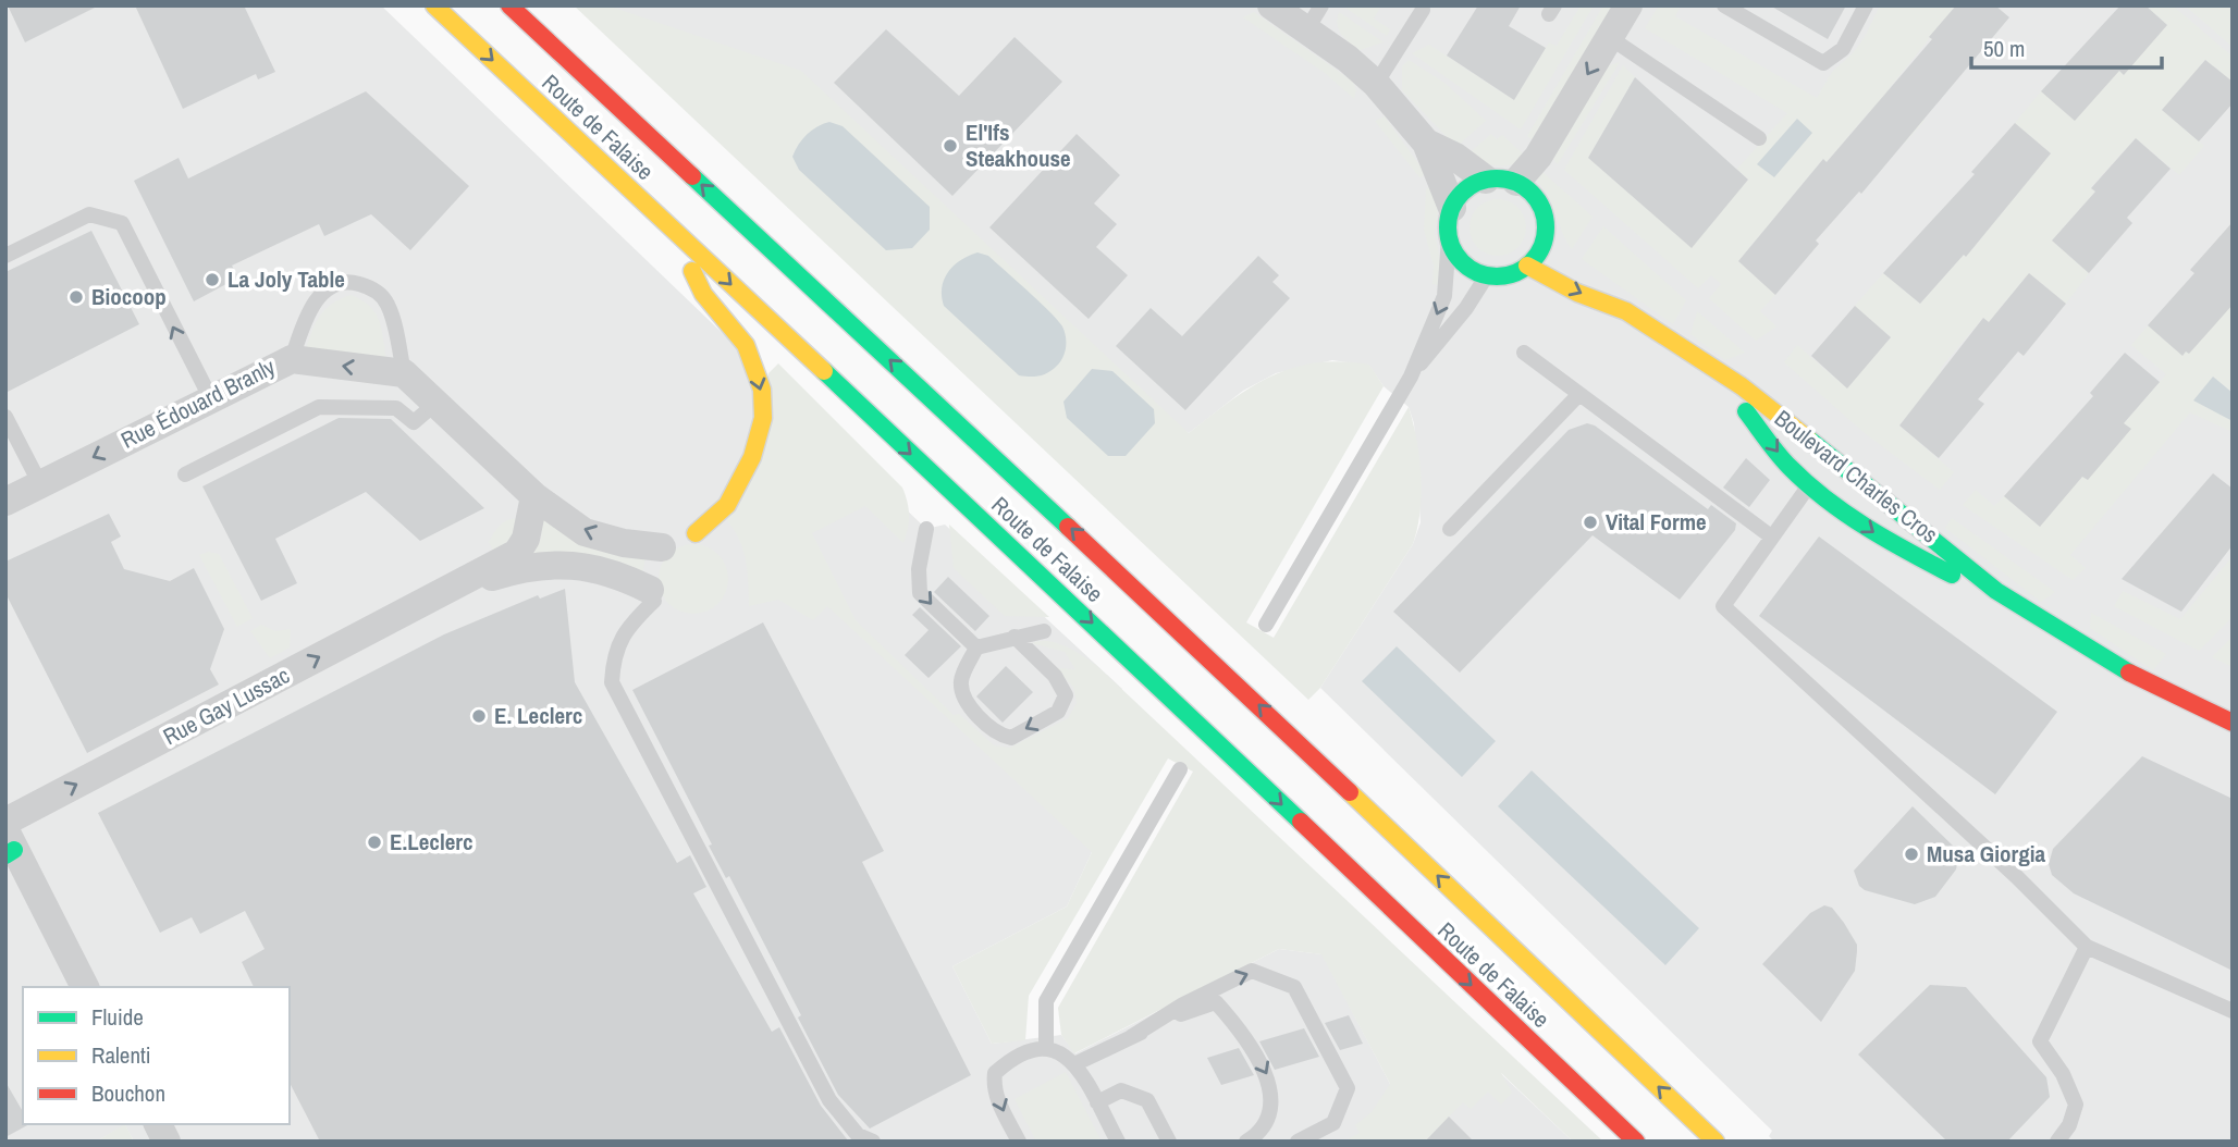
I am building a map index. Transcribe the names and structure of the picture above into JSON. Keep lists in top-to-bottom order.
{
  "streets": {
    "main road": ["Route de Falaise", "Boulevard Charles Cros"],
    "street": ["Rue Édouard Branly", "Rue Gay Lussac"]
  },
  "one_way": ["Rue Édouard Branly", "Rue Gay Lussac"],
  "places": [
    "El'Ifs Steakhouse",
    "La Joly Table",
    "Biocoop",
    "Vital Forme",
    "E. Leclerc",
    "E.Leclerc",
    "Musa Giorgia"
  ],
  "legend": ["Fluide", "Ralenti", "Bouchon"],
  "scale_bar": "50 m"
}
